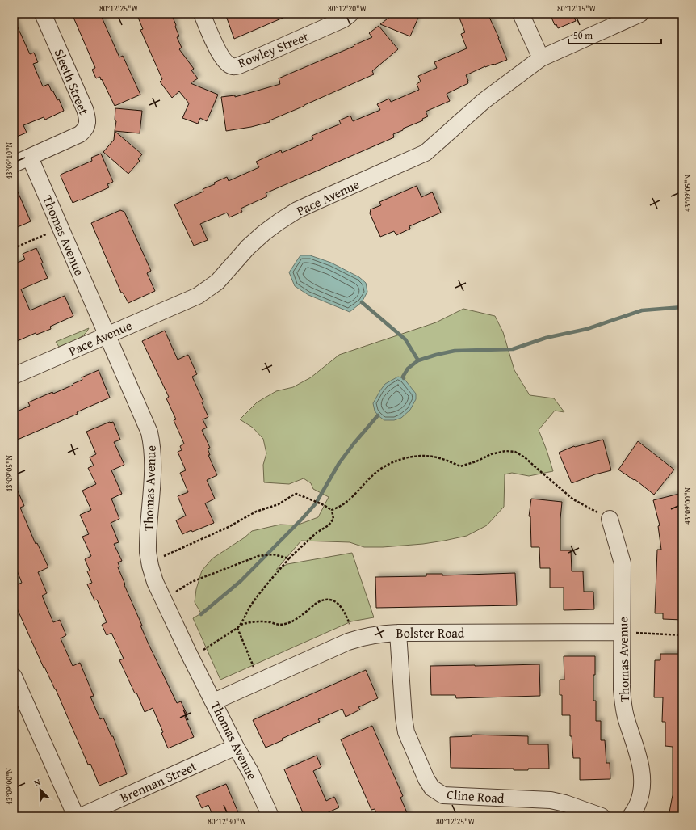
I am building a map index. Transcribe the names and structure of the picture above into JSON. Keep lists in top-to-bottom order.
{
  "streets": {
    "street": [
      "Rowley Street",
      "Sleeth Street",
      "Pace Avenue",
      "Thomas Avenue",
      "Bolster Road",
      "Brennan Street",
      "Cline Road"
    ]
  },
  "crossings": [
    ["Sleeth Street", "Thomas Avenue"],
    ["Pace Avenue", "Thomas Avenue"],
    ["Thomas Avenue", "Bolster Road"],
    ["Thomas Avenue", "Brennan Street"],
    ["Bolster Road", "Cline Road"]
  ],
  "scale_bar": "50 m",
  "north": "top left",
  "coordinates": [
    "80°12'25\"W",
    "80°12'20\"W",
    "80°12'15\"W",
    "43°09'10\"N",
    "43°09'05\"N",
    "43°09'00\"N",
    "80°12'30\"W"
  ]
}
